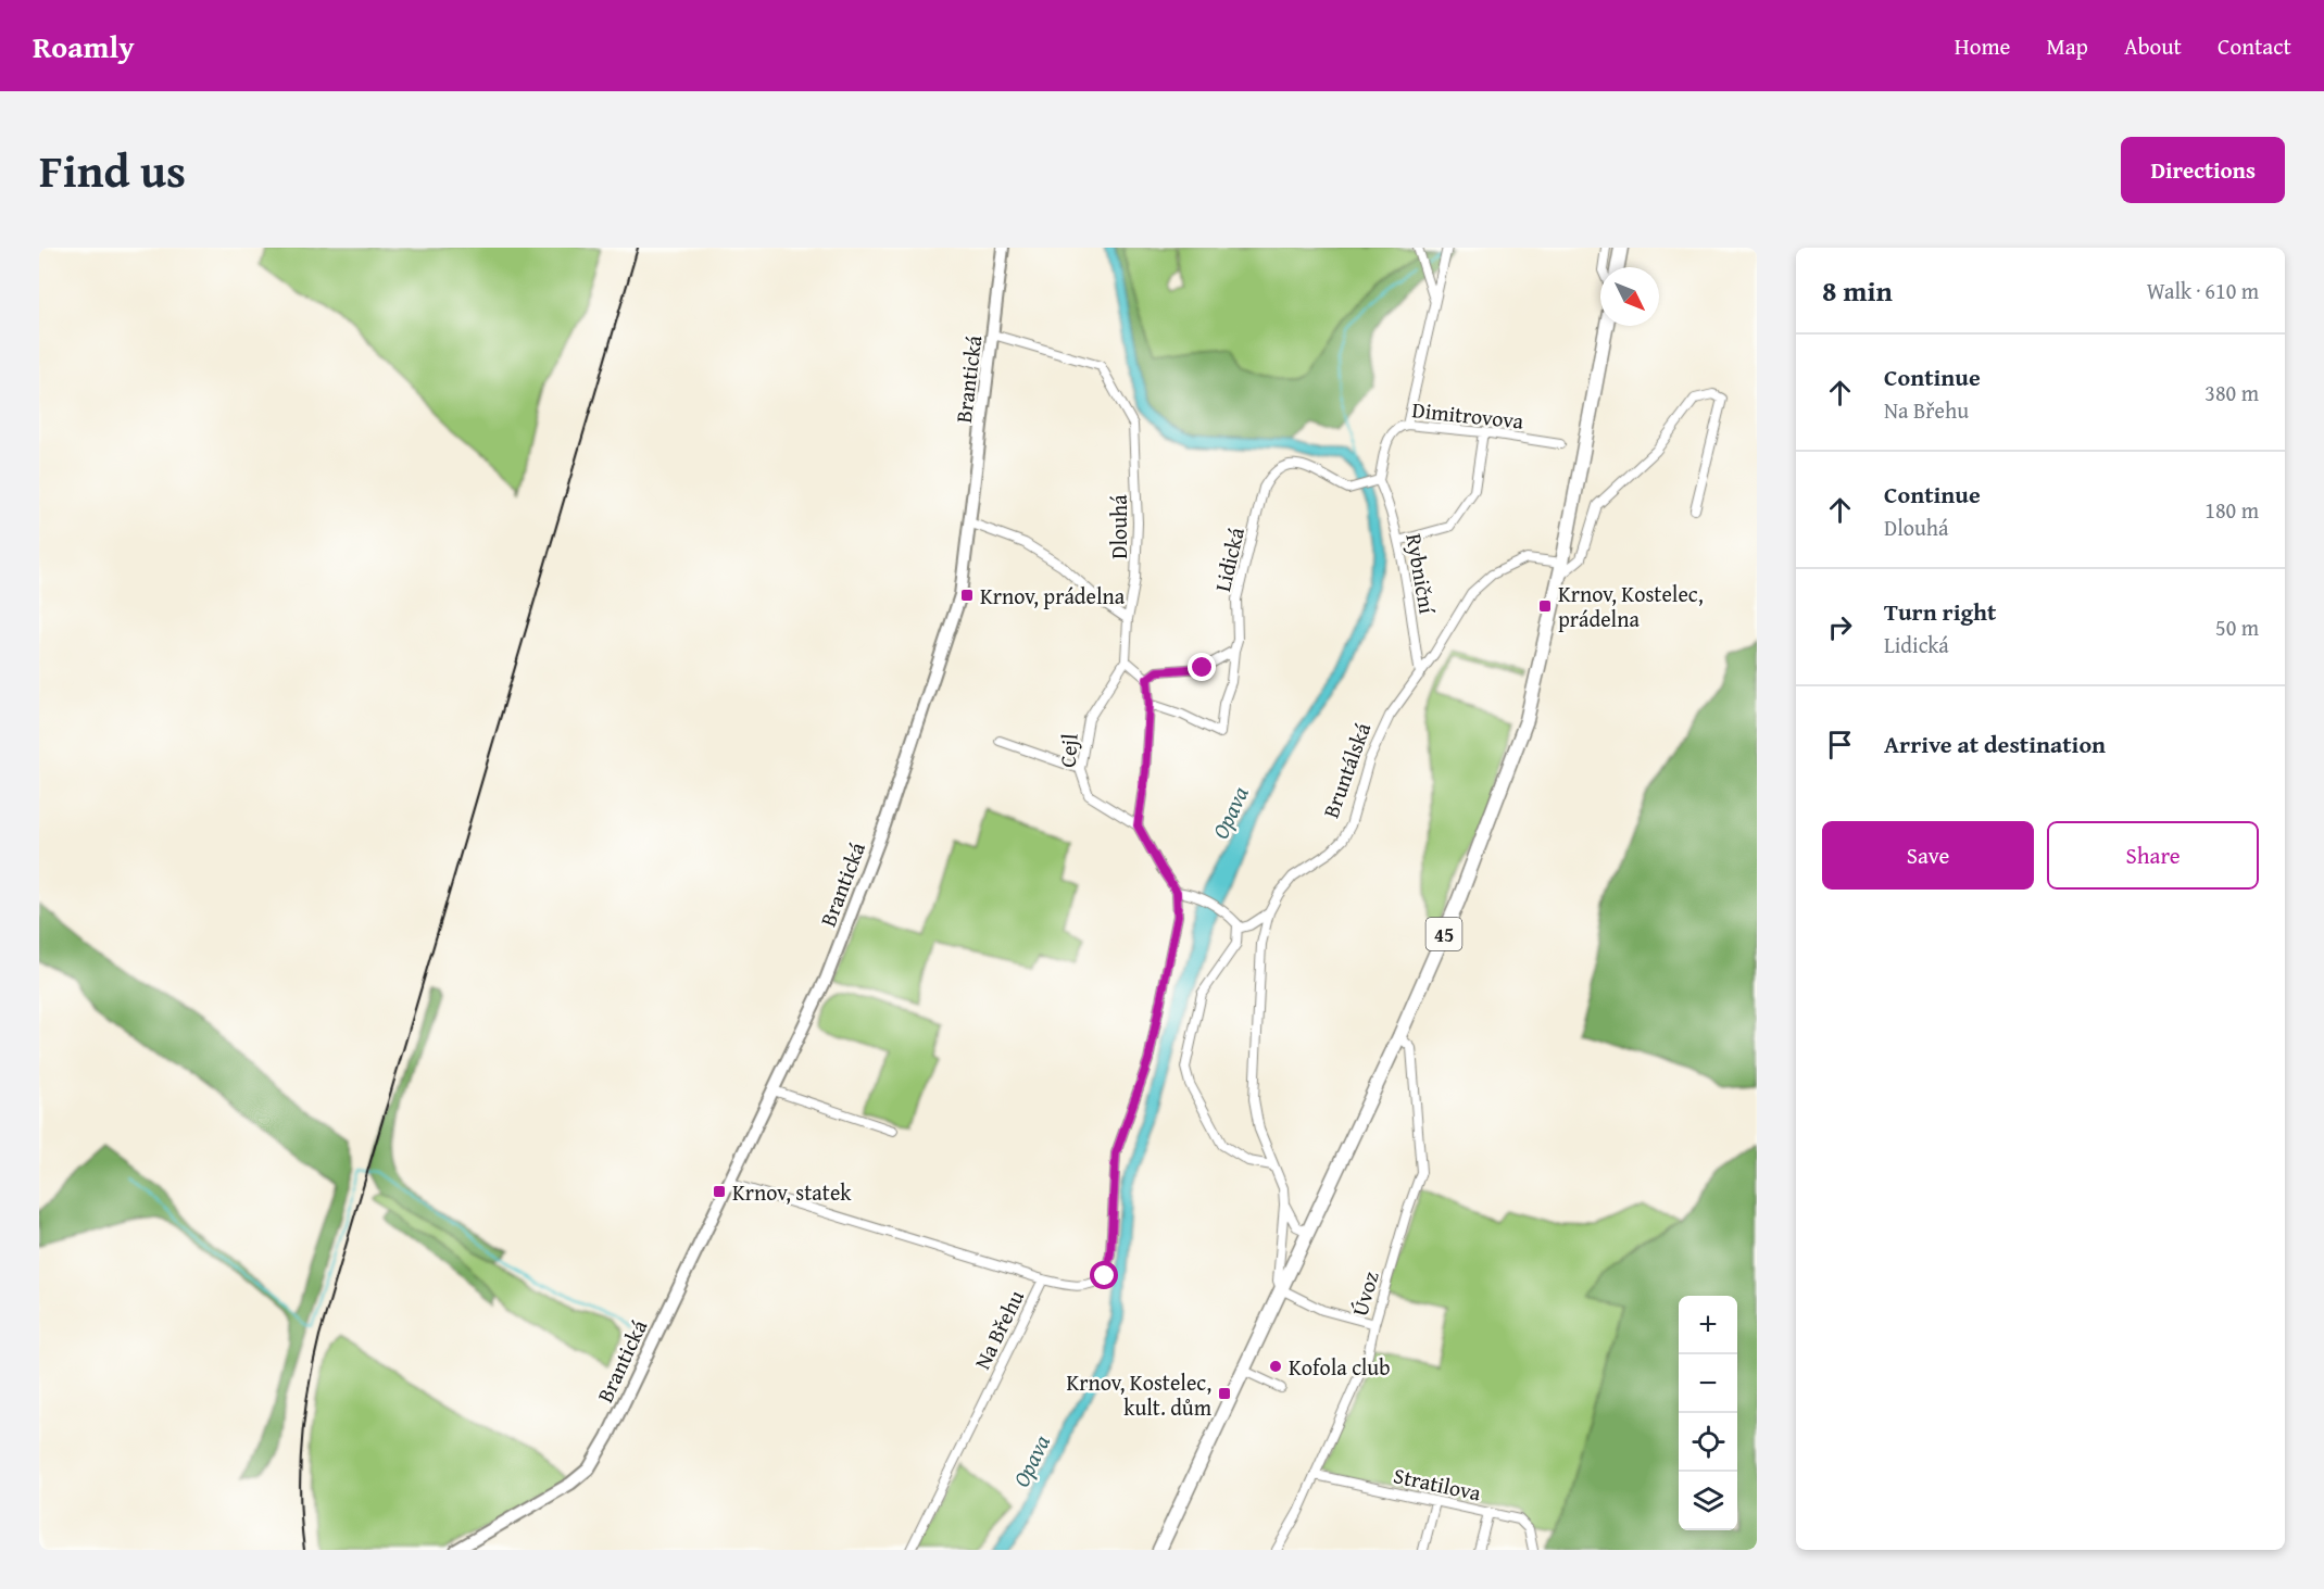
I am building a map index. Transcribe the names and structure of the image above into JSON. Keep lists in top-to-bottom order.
{
  "streets": {
    "main road": ["Bruntálská", "45"],
    "street": [
      "Brantická",
      "Dimitrovova",
      "Dlouhá",
      "Lidická",
      "Rybniční",
      "Cejl",
      "Úvoz",
      "Na Břehu",
      "Stratilova"
    ]
  },
  "crossings": [
    ["Brantická", "Dlouhá"],
    ["Dimitrovova", "Lidická"],
    ["Dimitrovova", "Rybniční"],
    ["Dlouhá", "Cejl"],
    ["Lidická", "Rybniční"],
    ["Rybniční", "Bruntálská"],
    ["Bruntálská", "Úvoz"],
    ["Úvoz", "Stratilova"]
  ],
  "water": ["Opava"],
  "places": {
    "transit": [
      "Krnov, prádelna",
      "Krnov, Kostelec, prádelna",
      "Krnov, statek",
      "Krnov, Kostelec, kult. dům"
    ],
    "other": ["Kofola club"]
  },
  "north": "bottom right",
  "page": {
    "header": "Roamly",
    "nav": [
      "Home",
      "Map",
      "About",
      "Contact"
    ],
    "title": "Find us",
    "buttons": [
      "Directions",
      ["Save", "Share"]
    ],
    "heading": ["8 min", "Walk · 610 m"],
    "list": [
      ["Continue", "Na Břehu", "380 m"],
      ["Continue", "Dlouhá", "180 m"],
      ["Turn right", "Lidická", "50 m"],
      "Arrive at destination"
    ],
    "map_buttons": ["+", "−"]
  }
}
